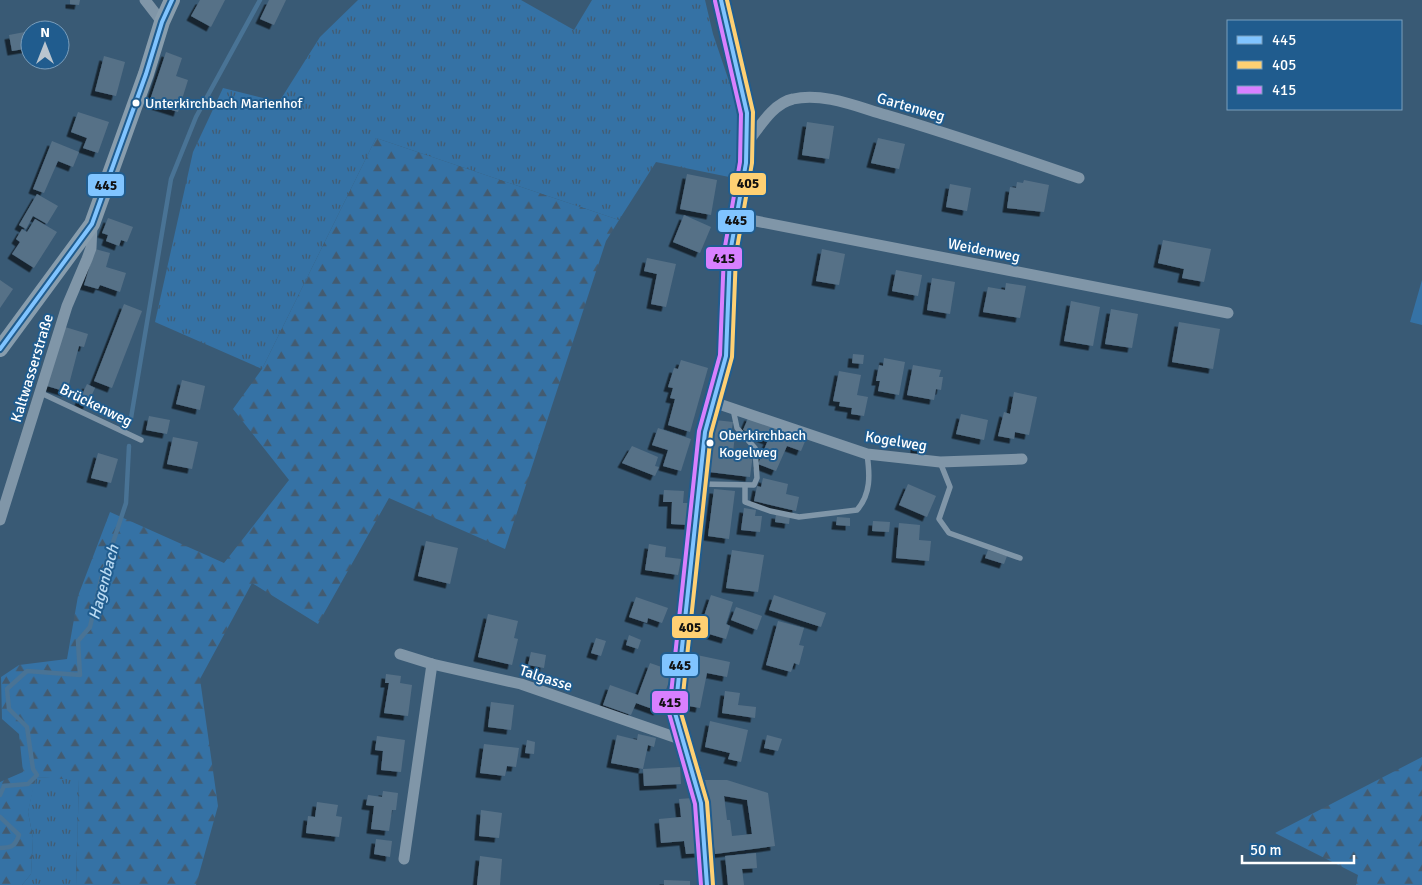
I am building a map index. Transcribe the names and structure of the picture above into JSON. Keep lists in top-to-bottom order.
{
  "streets": {
    "street": [
      "Gartenweg",
      "Weidenweg",
      "Kaltwasserstraße",
      "Kogelweg",
      "Talgasse"
    ],
    "lane": ["Brückenweg"]
  },
  "crossings": [
    ["Kaltwasserstraße", "Brückenweg"]
  ],
  "water": ["Hagenbach"],
  "places": ["Unterkirchbach Marienhof", "Oberkirchbach Kogelweg"],
  "lines": ["transit line 445", "transit line 405", "transit line 415"],
  "legend": ["445", "405", "415"],
  "scale_bar": "50 m",
  "north": "top"
}
